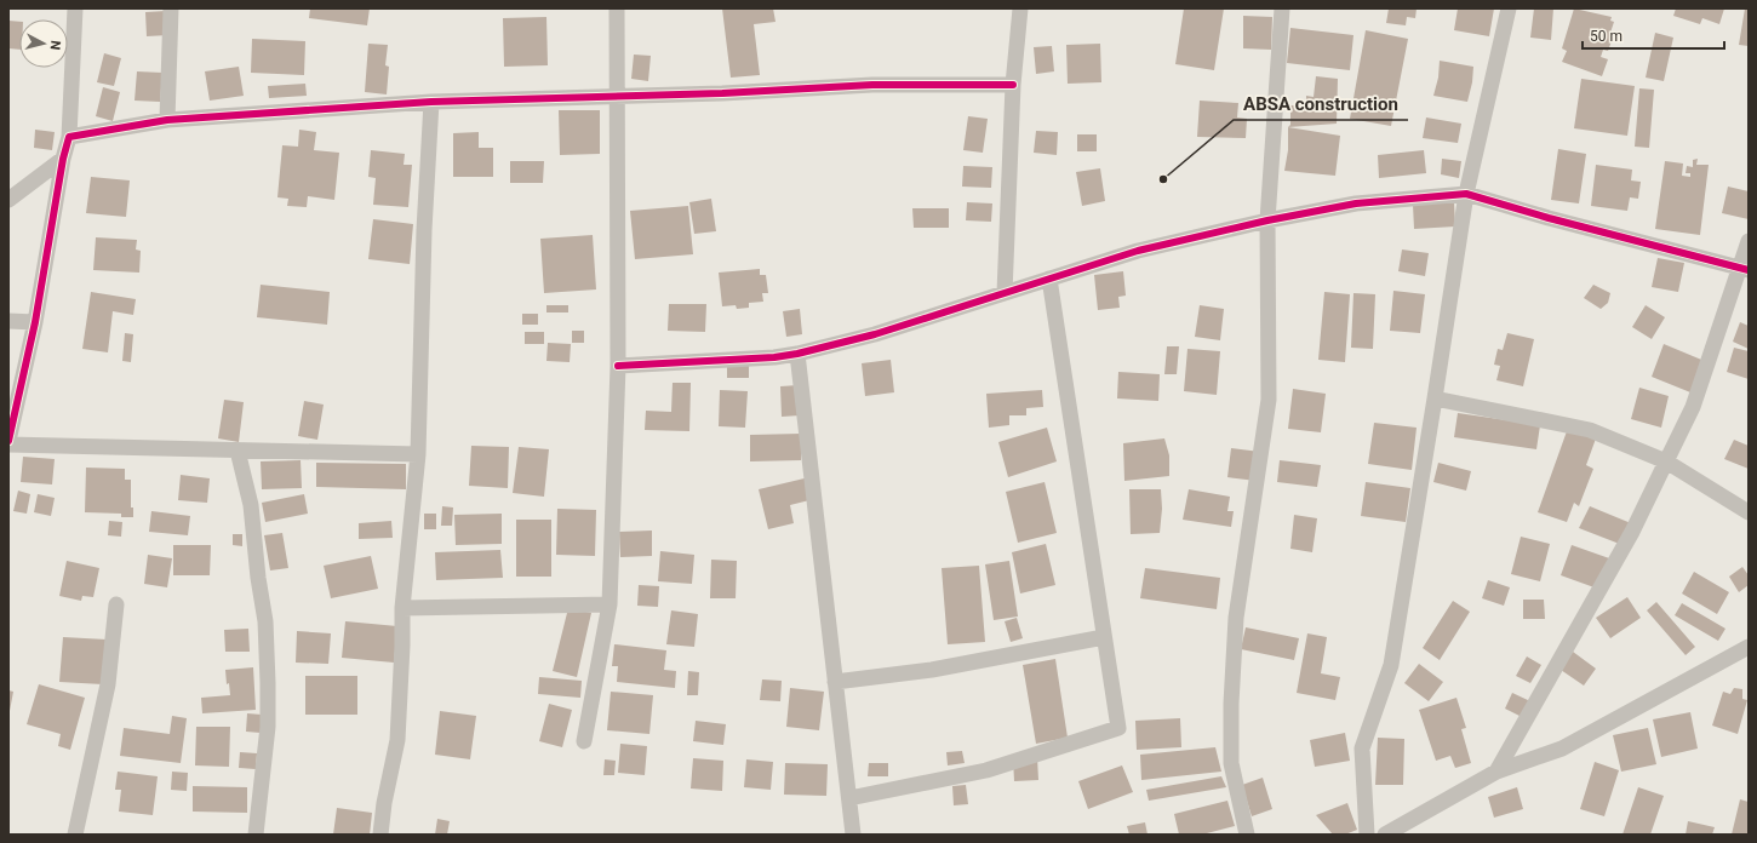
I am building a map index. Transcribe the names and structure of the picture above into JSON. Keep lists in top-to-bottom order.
{
  "places": ["ABSA construction"],
  "scale_bar": "50 m",
  "north": "right"
}
